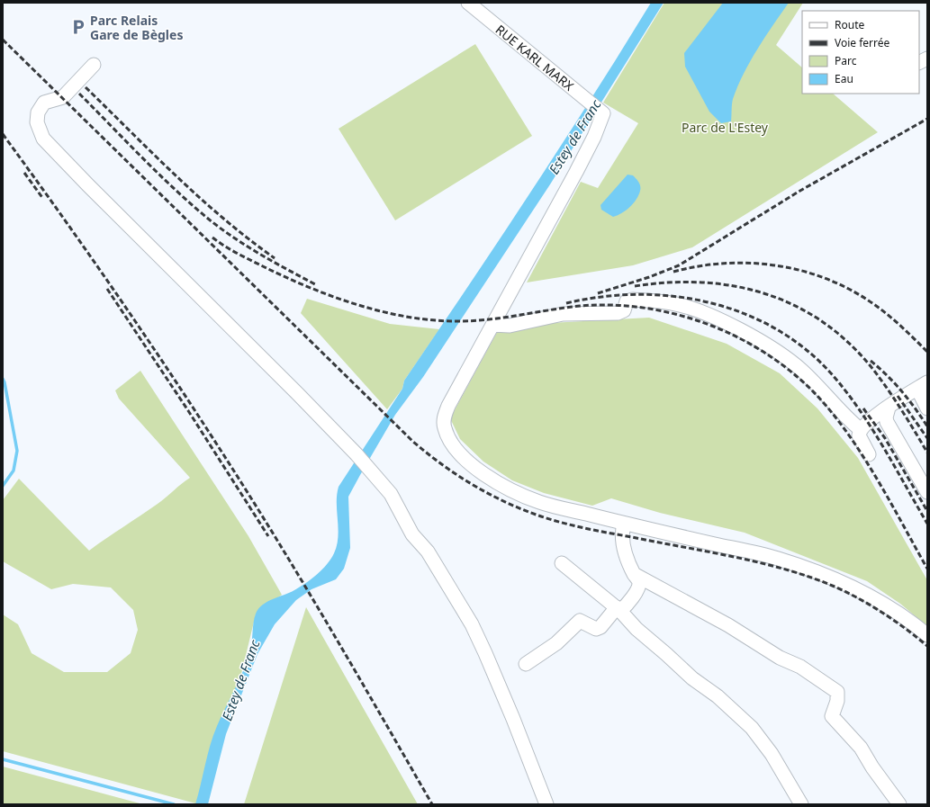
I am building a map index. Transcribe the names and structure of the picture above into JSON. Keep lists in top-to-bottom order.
{
  "streets": {
    "street": ["RUE KARL MARX"]
  },
  "water": ["Estey de Franc"],
  "parks": ["Parc de L'Estey"],
  "places": {
    "parking": ["Parc Relais Gare de Bègles"]
  },
  "legend": [
    "Route",
    "Voie ferrée",
    "Parc",
    "Eau"
  ]
}
